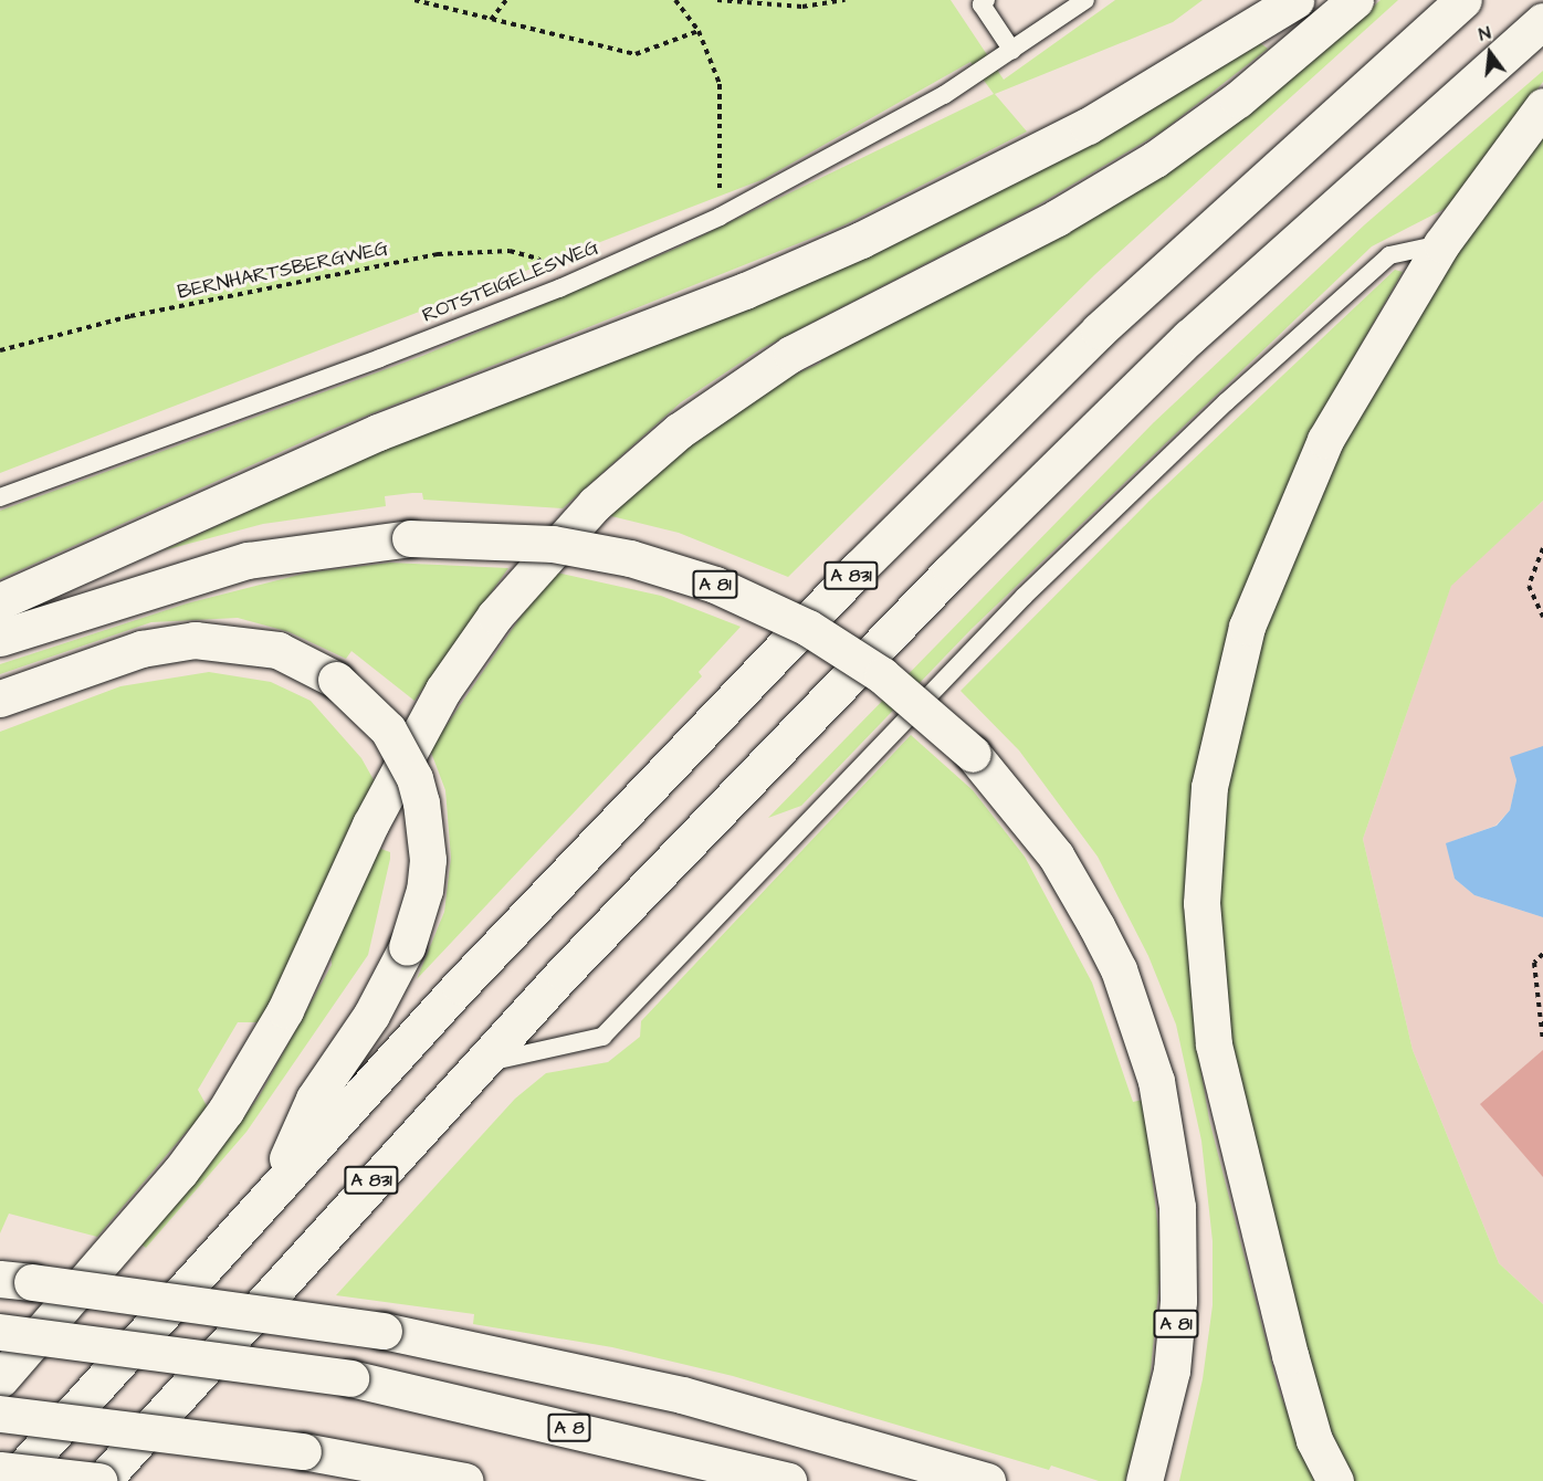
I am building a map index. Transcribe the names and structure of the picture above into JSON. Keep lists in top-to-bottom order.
{
  "streets": {
    "highway": ["A 831", "A 81", "A 8"],
    "lane": ["ROTSTEIGELESWEG"],
    "path": ["BERNHARTSBERGWEG"]
  },
  "crossings": [
    ["BERNHARTSBERGWEG", "ROTSTEIGELESWEG"]
  ],
  "north": "top"
}
